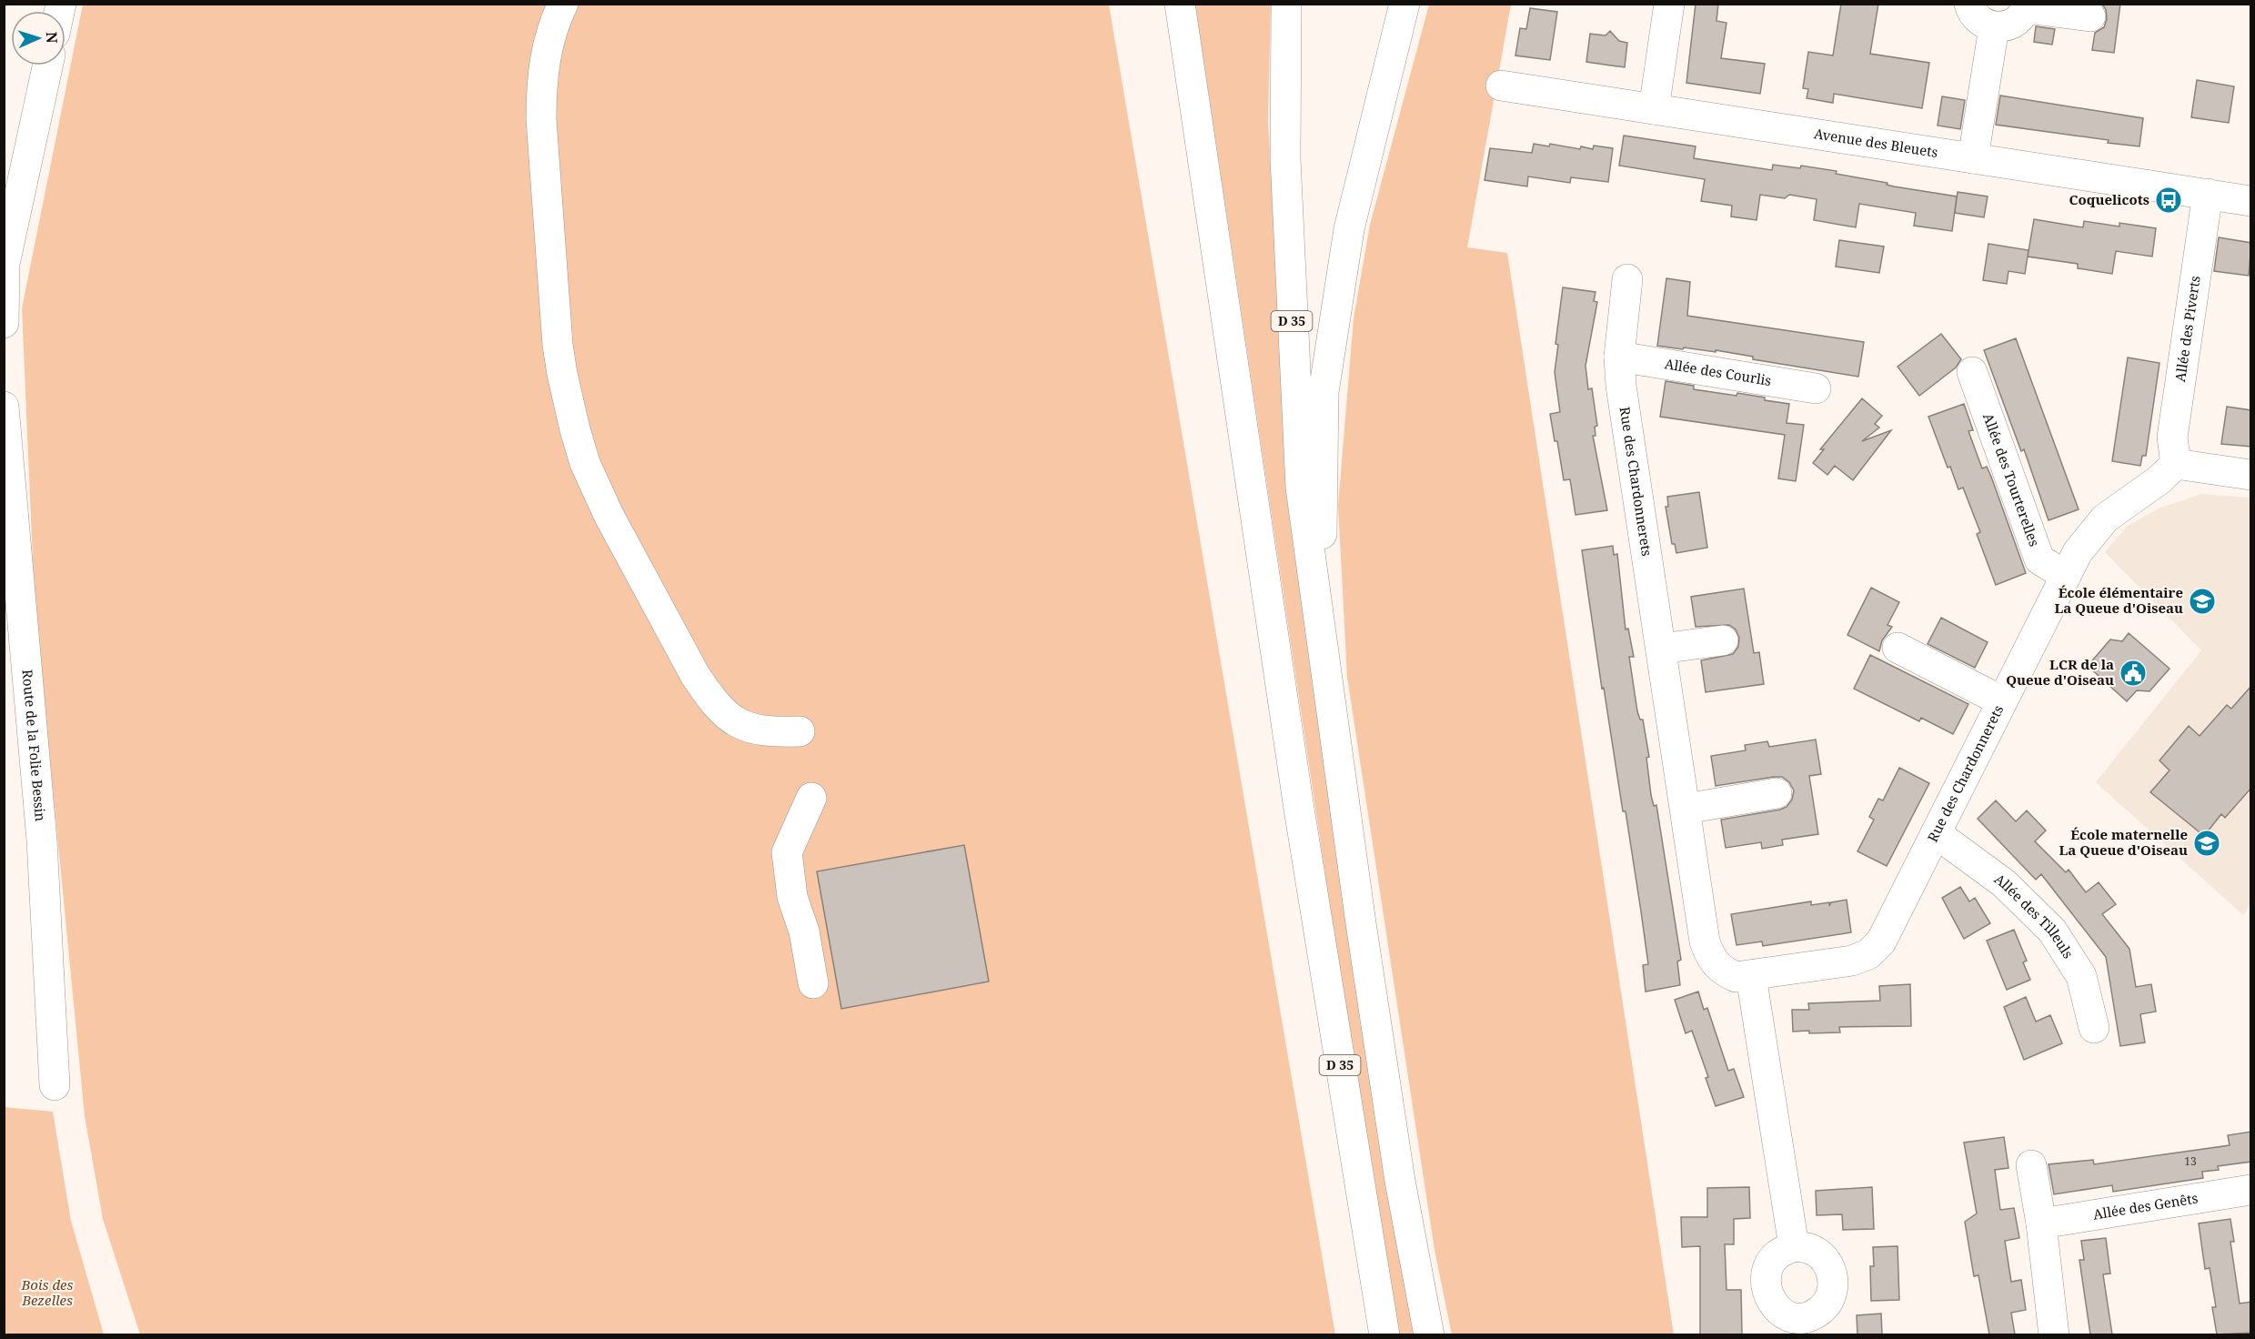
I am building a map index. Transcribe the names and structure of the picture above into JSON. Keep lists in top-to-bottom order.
{
  "streets": {
    "street": [
      "Avenue des Bleuets",
      "D 35",
      "Allée des Piverts",
      "Allée des Courlis",
      "Allée des Tourterelles",
      "Rue des Chardonnerets",
      "Route de la Folie Bessin",
      "Allée des Tilleuls",
      "Allée des Genêts"
    ]
  },
  "crossings": [
    ["Avenue des Bleuets", "Allée des Piverts"],
    ["Allée des Piverts", "Rue des Chardonnerets"],
    ["Allée des Courlis", "Rue des Chardonnerets"],
    ["Allée des Tourterelles", "Rue des Chardonnerets"],
    ["Rue des Chardonnerets", "Allée des Tilleuls"]
  ],
  "parks": ["Bois des Bezelles"],
  "places": {
    "bus stop": ["Coquelicots"],
    "school or university": ["École élémentaire La Queue d'Oiseau", "École maternelle La Queue d'Oiseau"],
    "public building": ["LCR de la Queue d'Oiseau"]
  },
  "house_numbers": ["13"],
  "north": "right"
}
